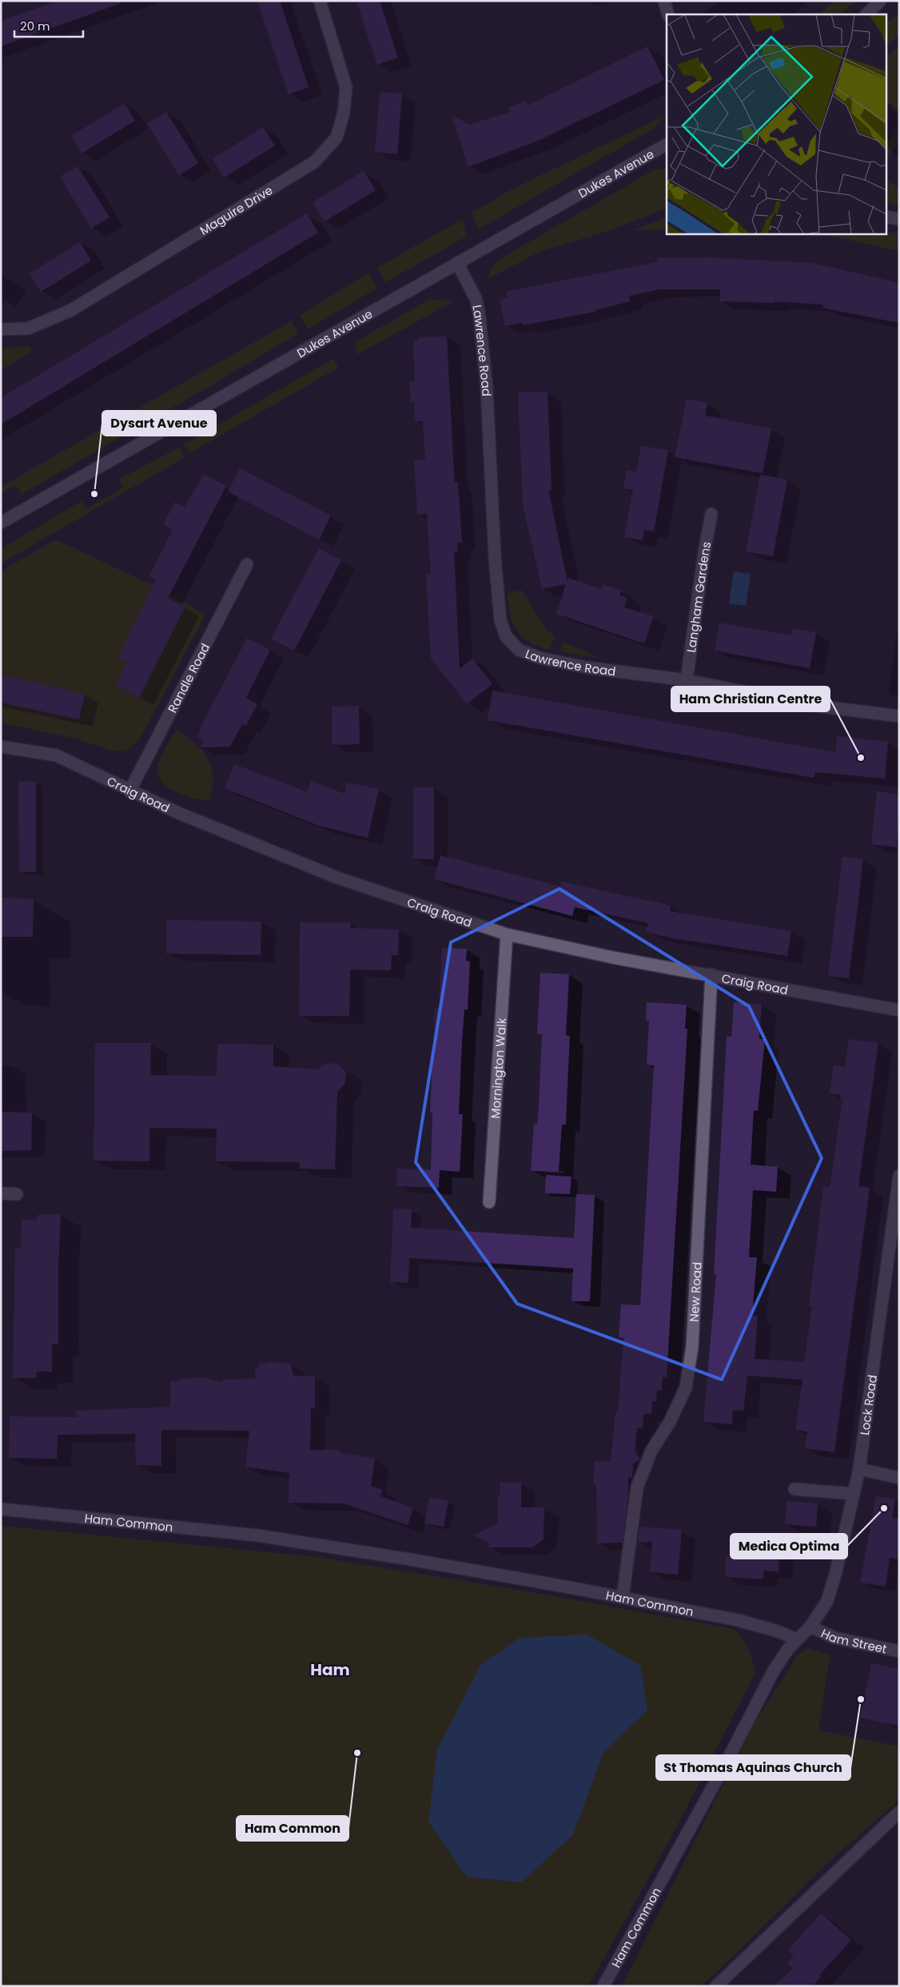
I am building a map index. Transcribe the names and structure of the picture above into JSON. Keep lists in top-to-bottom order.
{
  "streets": {
    "street": [
      "Dukes Avenue",
      "Maguire Drive",
      "Lawrence Road",
      "Langham Gardens",
      "Randle Road",
      "Craig Road",
      "Mornington Walk",
      "New Road",
      "Lock Road",
      "Ham Common",
      "Ham Street"
    ]
  },
  "crossings": [
    ["Dukes Avenue", "Lawrence Road"],
    ["Lawrence Road", "Langham Gardens"],
    ["Randle Road", "Craig Road"],
    ["Craig Road", "Mornington Walk"],
    ["Craig Road", "New Road"],
    ["New Road", "Ham Common"],
    ["Lock Road", "Ham Common"],
    ["Lock Road", "Ham Street"],
    ["Ham Common", "Ham Street"]
  ],
  "districts": ["Ham"],
  "places": [
    "Dysart Avenue",
    "Ham Christian Centre",
    "Medica Optima",
    "St Thomas Aquinas Church",
    "Ham Common"
  ],
  "scale_bar": "20 m"
}
